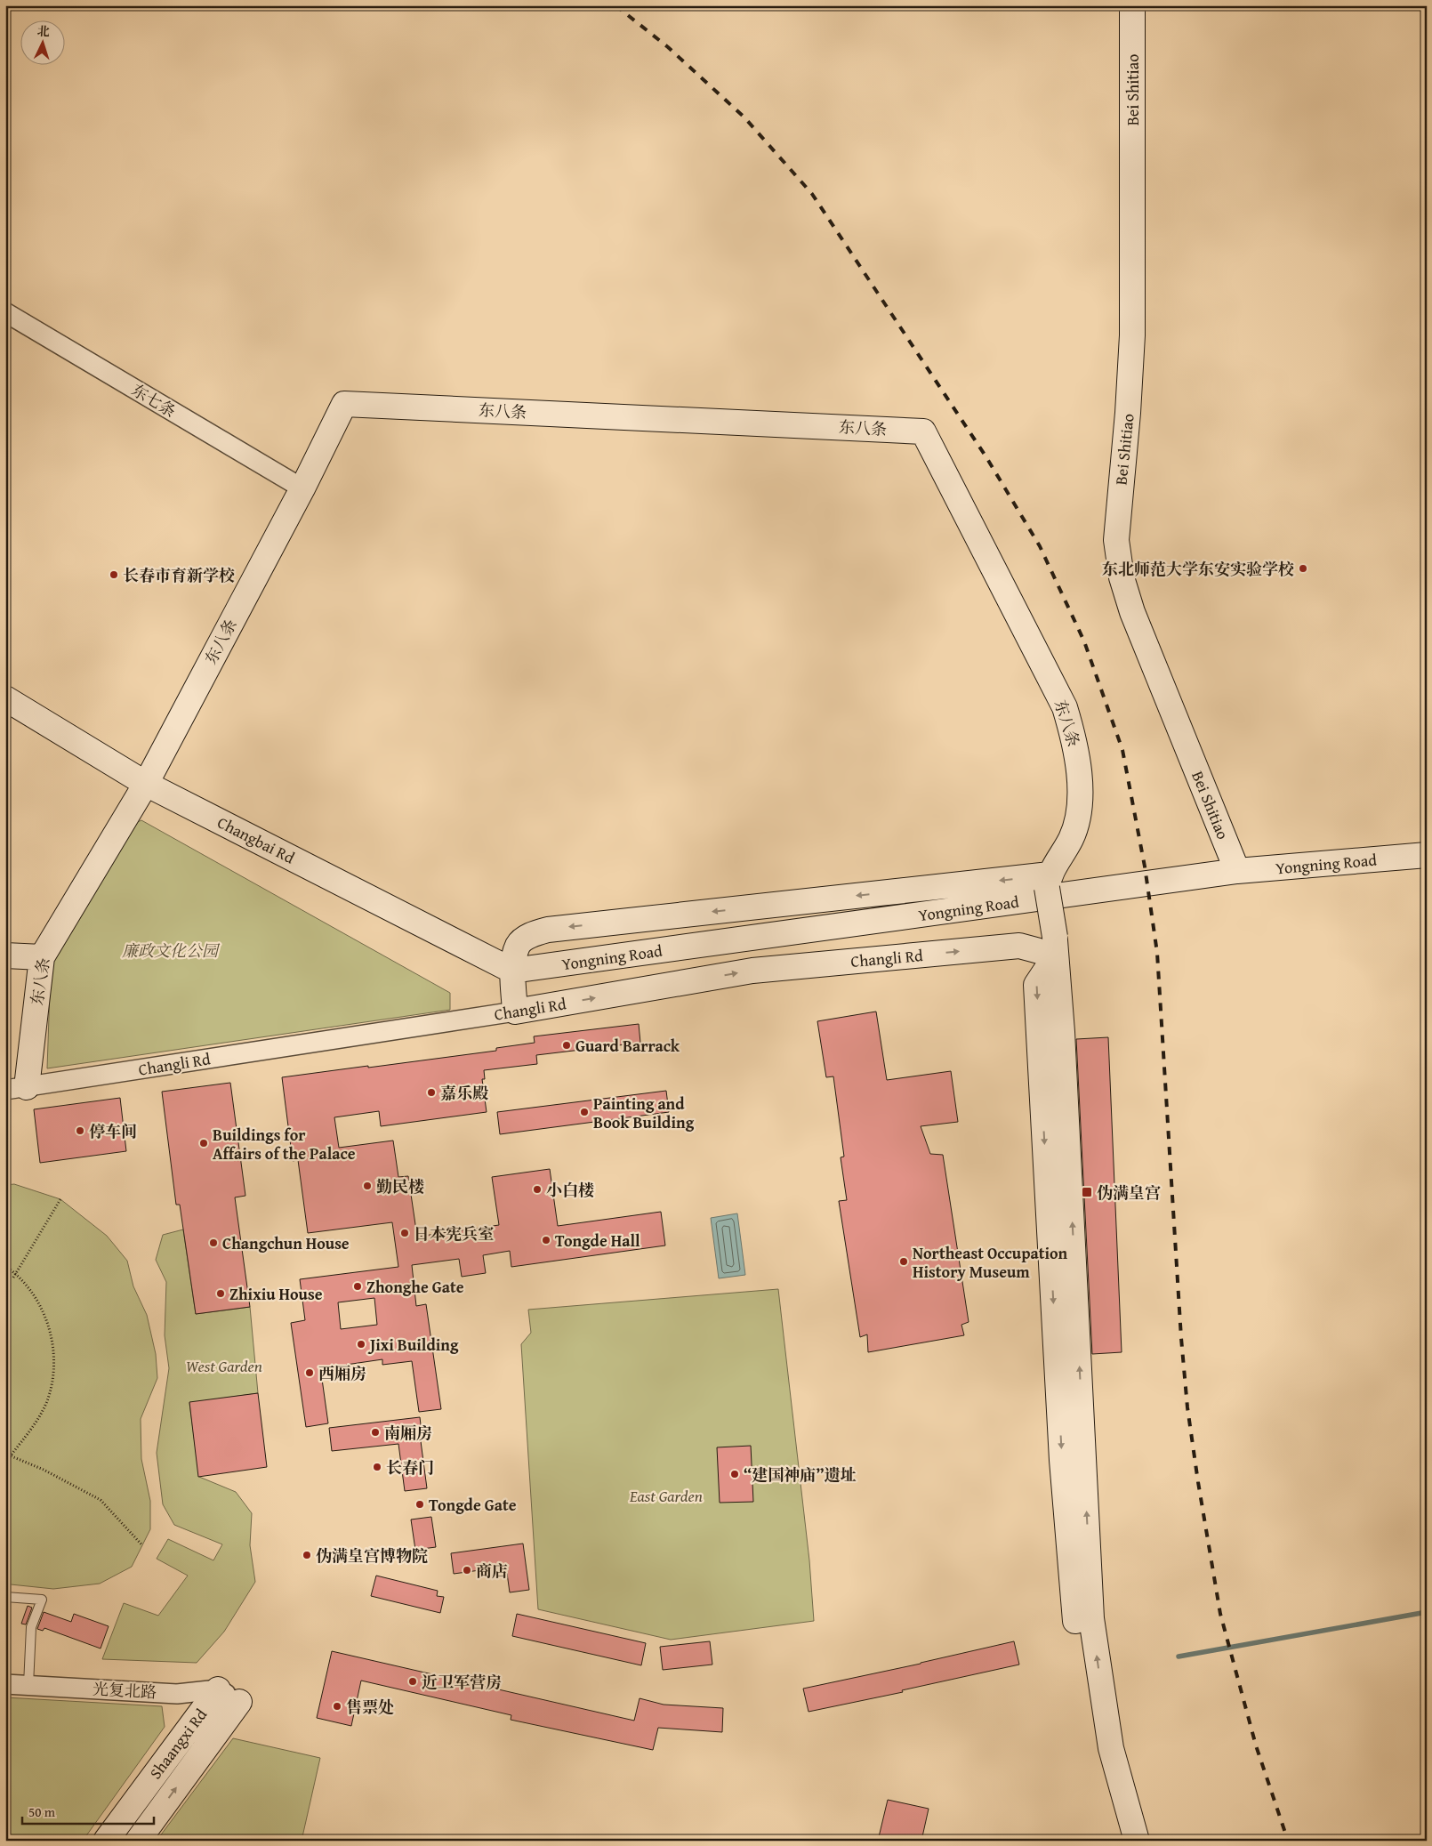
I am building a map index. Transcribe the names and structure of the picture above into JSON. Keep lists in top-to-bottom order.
{
  "streets": {
    "street": [
      "Bei Shitiao",
      "东七条",
      "东八条",
      "Changbai Rd",
      "Yongning Road",
      "Changli Rd",
      "光复北路",
      "Shaangxi Rd"
    ]
  },
  "crossings": [
    ["Bei Shitiao", "Yongning Road"],
    ["东七条", "东八条"],
    ["东八条", "Changbai Rd"],
    ["东八条", "Changli Rd"],
    ["Changbai Rd", "Yongning Road"],
    ["光复北路", "Shaangxi Rd"]
  ],
  "parks": ["廉政文化公园", "West Garden", "East Garden"],
  "places": {
    "other": [
      "东北师范大学东安实验学校",
      "长春市育新学校",
      "Guard Barrack",
      "嘉乐殿",
      "Painting and Book Building",
      "停车间",
      "Buildings for Affairs of the Palace",
      "勤民楼",
      "小白楼",
      "日本宪兵室",
      "Tongde Hall",
      "Changchun House",
      "Northeast Occupation History Museum",
      "Zhonghe Gate",
      "Zhixiu House",
      "Jixi Building",
      "西厢房",
      "南厢房",
      "长春门",
      "“建国神庙”遗址",
      "Tongde Gate",
      "伪满皇宫博物院",
      "商店",
      "近卫军营房",
      "售票处"
    ],
    "transit": ["伪满皇宫"]
  },
  "scale_bar": "50 m",
  "north": "top"
}
